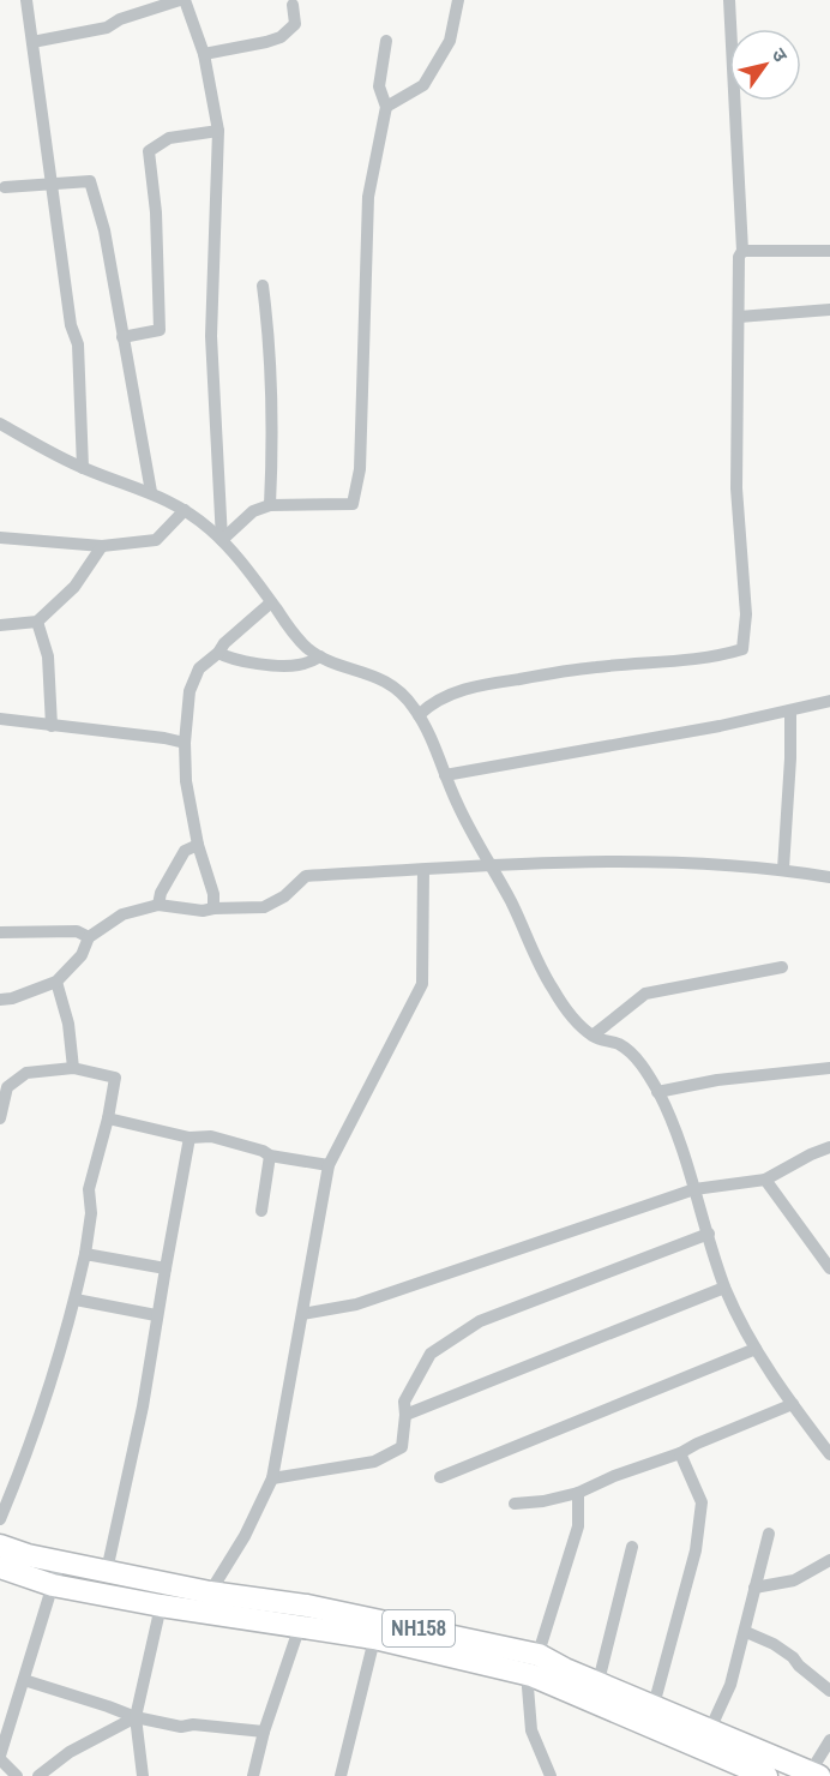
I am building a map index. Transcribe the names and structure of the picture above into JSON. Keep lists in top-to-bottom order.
{
  "streets": {
    "highway": ["NH158"]
  },
  "north": "top right"
}
